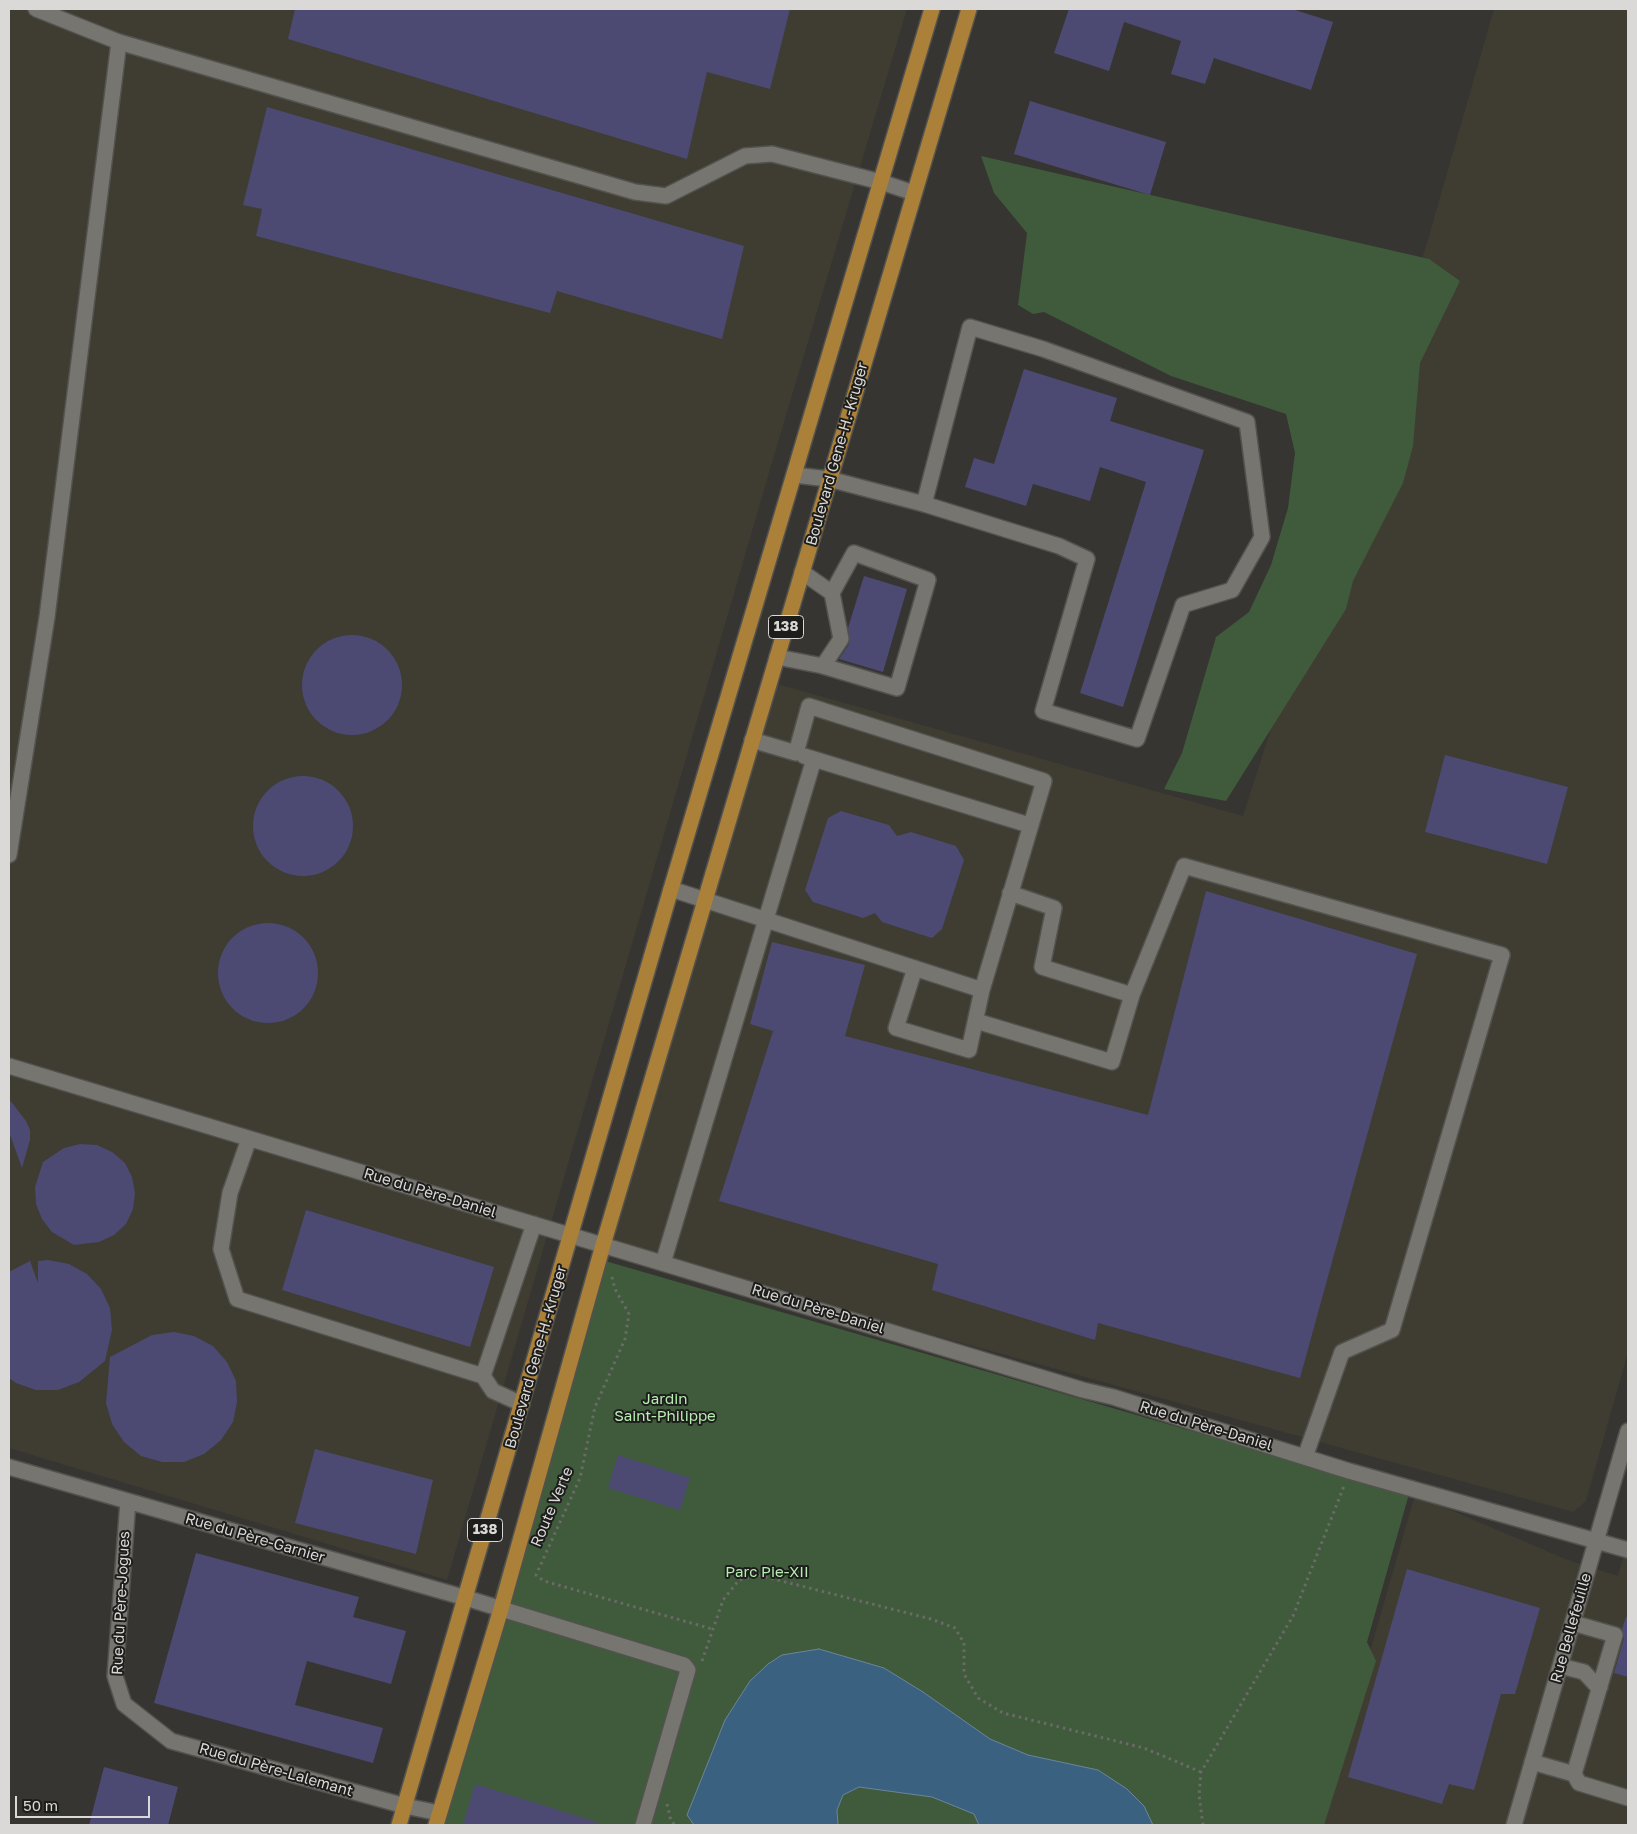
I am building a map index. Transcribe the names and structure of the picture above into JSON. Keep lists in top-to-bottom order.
{
  "streets": {
    "main road": ["Boulevard Gene-H.-Kruger", "138"],
    "street": [
      "Rue du Père-Daniel",
      "Rue du Père-Garnier",
      "Rue du Père-Jogues",
      "Rue Bellefeuille",
      "Rue du Père-Lalemant"
    ],
    "path": ["Route Verte"]
  },
  "crossings": [
    ["Boulevard Gene-H.-Kruger", "Rue du Père-Daniel"],
    ["Boulevard Gene-H.-Kruger", "Rue du Père-Garnier"],
    ["Boulevard Gene-H.-Kruger", "Rue du Père-Lalemant"],
    ["Rue du Père-Daniel", "Rue Bellefeuille"],
    ["Rue du Père-Garnier", "Rue du Père-Jogues"],
    ["Rue du Père-Jogues", "Rue du Père-Lalemant"]
  ],
  "parks": ["Jardin Saint-Philippe", "Parc Pie-XII"],
  "scale_bar": "50 m"
}
